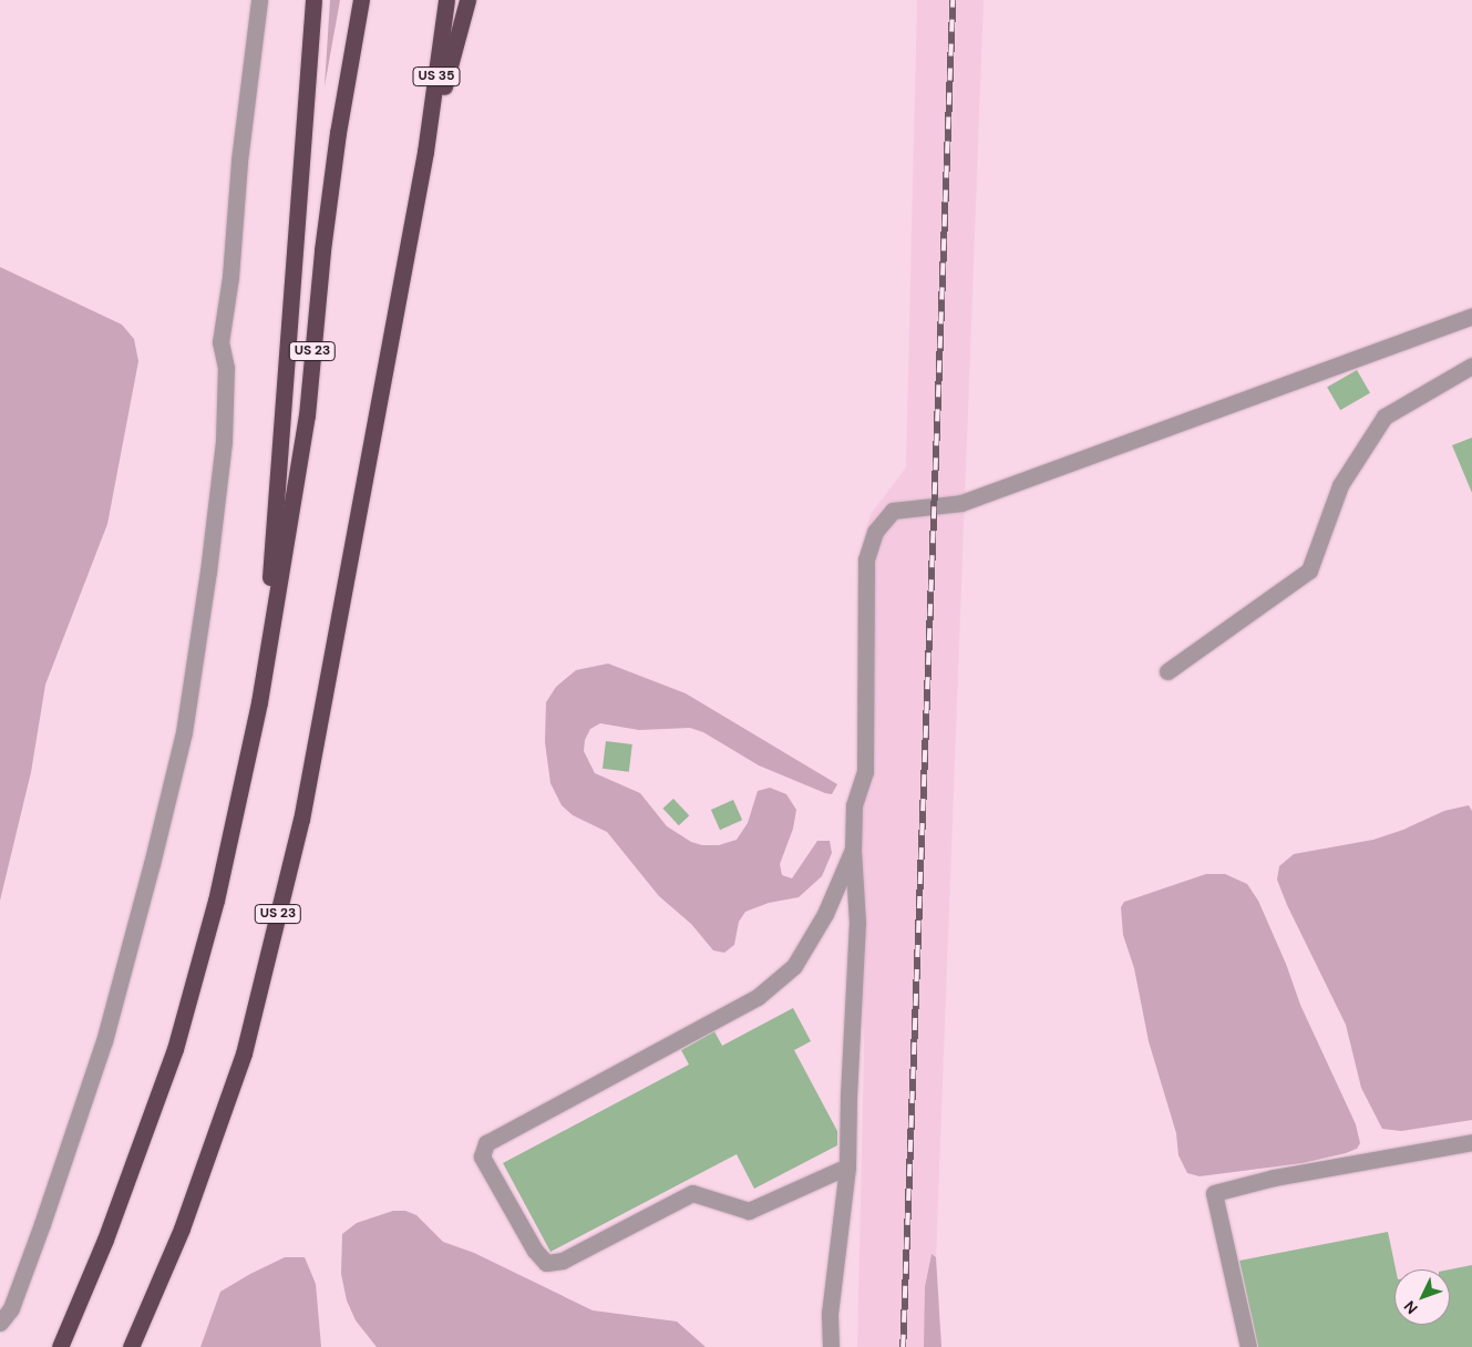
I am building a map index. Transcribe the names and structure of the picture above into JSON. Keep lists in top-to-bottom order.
{
  "streets": {
    "highway": ["US 35", "US 23"]
  },
  "crossings": [
    ["US 35", "US 23"]
  ],
  "north": "bottom left"
}
